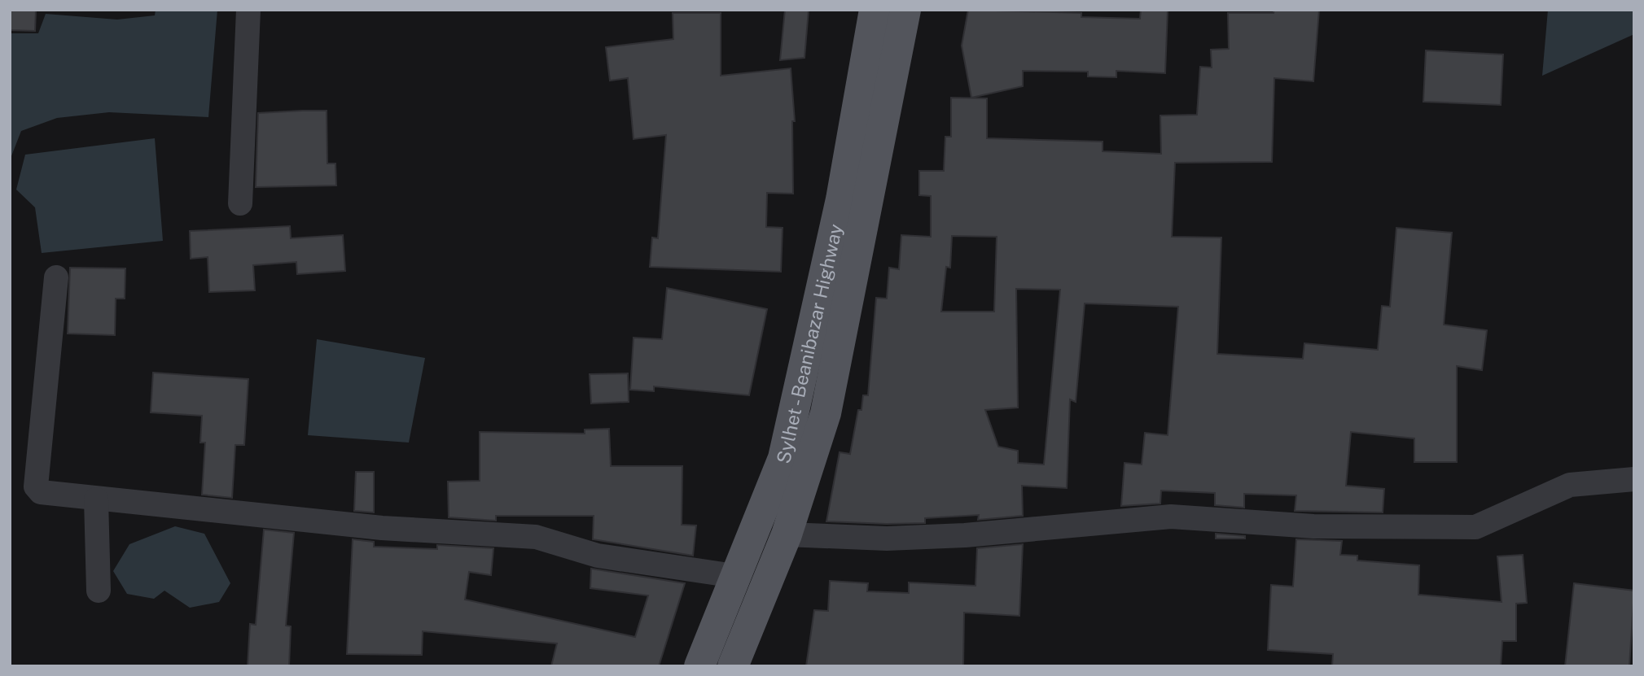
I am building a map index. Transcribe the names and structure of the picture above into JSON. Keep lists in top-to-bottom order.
{
  "streets": {
    "main road": ["Sylhet - Beanibazar Highway"]
  }
}
